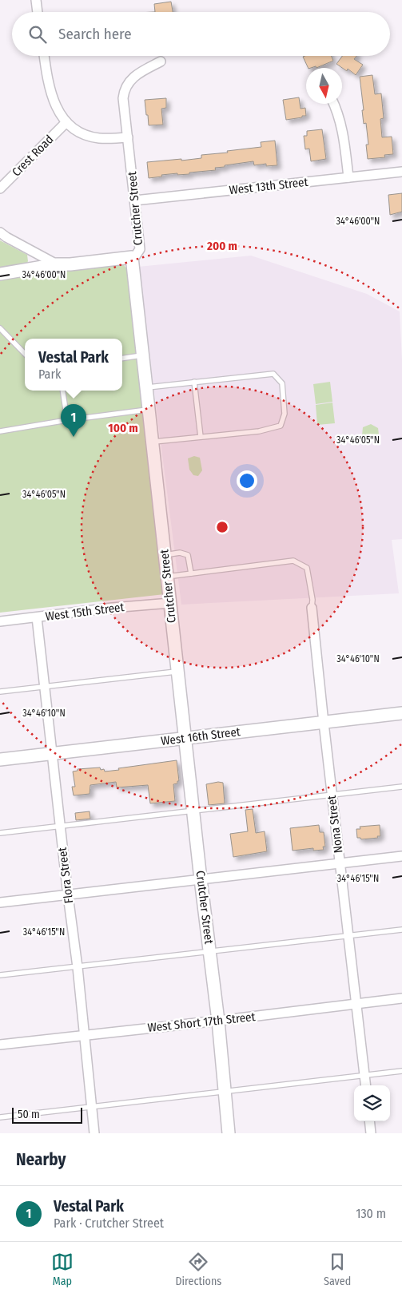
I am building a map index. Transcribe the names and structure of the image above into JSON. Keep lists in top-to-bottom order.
{
  "streets": {
    "street": [
      "Crest Road",
      "West 13th Street",
      "Crutcher Street",
      "West 15th Street",
      "West 16th Street",
      "Nona Street",
      "Flora Street",
      "West Short 17th Street"
    ]
  },
  "crossings": [
    ["West 13th Street", "Crutcher Street"],
    ["Crutcher Street", "West 15th Street"],
    ["Crutcher Street", "West 16th Street"],
    ["Crutcher Street", "West Short 17th Street"],
    ["West 15th Street", "Flora Street"],
    ["West 16th Street", "Nona Street"],
    ["West 16th Street", "Flora Street"],
    ["Nona Street", "West Short 17th Street"],
    ["Flora Street", "West Short 17th Street"]
  ],
  "scale_bar": "50 m",
  "north": "bottom",
  "page": {
    "search": "Search here",
    "popup": ["Vestal Park", "Park"],
    "pins": "1",
    "scale": "50 m",
    "heading": "Nearby",
    "list": [
      {
        "mark": "1",
        "name": "Vestal Park",
        "note": "Park · Crutcher Street",
        "value": "130 m"
      }
    ],
    "nav": ["Map", "Directions", "Saved"]
  },
  "coordinates": [
    "34°46'00\"N",
    "34°46'05\"N",
    "34°46'10\"N",
    "34°46'15\"N"
  ],
  "rings": ["200 m", "100 m"]
}
